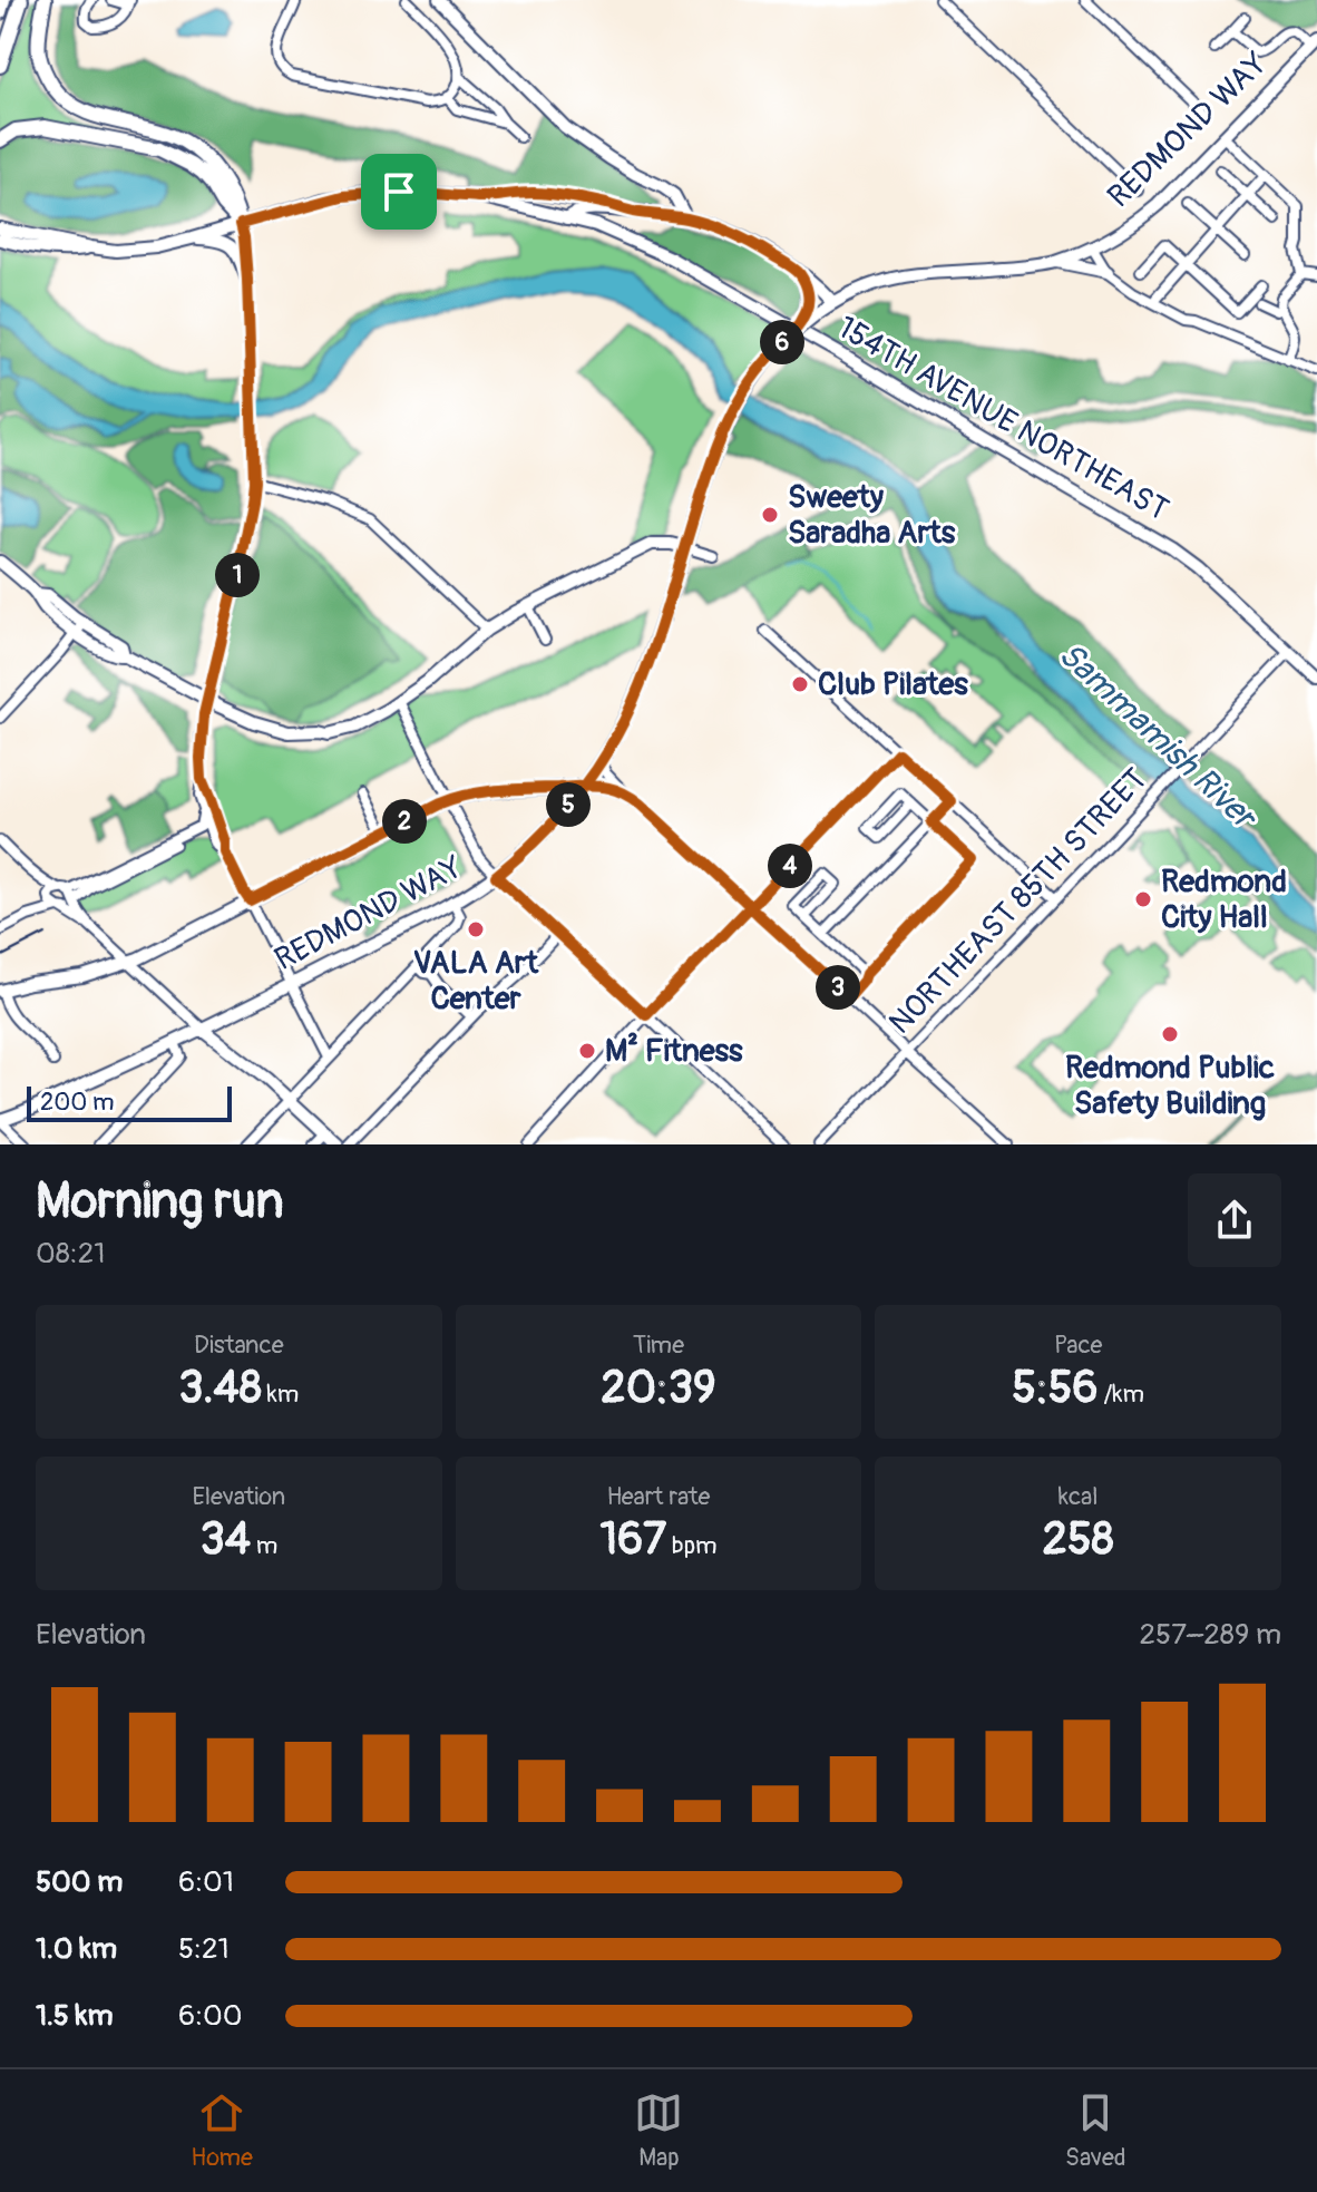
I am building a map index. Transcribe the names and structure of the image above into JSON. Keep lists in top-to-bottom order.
{
  "streets": {
    "main road": ["REDMOND WAY", "154TH AVENUE NORTHEAST"],
    "street": ["NORTHEAST 85TH STREET"]
  },
  "crossings": [
    ["154TH AVENUE NORTHEAST", "NORTHEAST 85TH STREET"]
  ],
  "water": ["Sammamish River"],
  "places": [
    "Sweety Saradha Arts",
    "Club Pilates",
    "Redmond City Hall",
    "VALA Art Center",
    "Redmond Public Safety Building",
    "M² Fitness"
  ],
  "scale_bar": "200 m",
  "page": {
    "pins": [
      "6",
      "1",
      "5",
      "2",
      "4",
      "3"
    ],
    "scale": "200 m",
    "heading": ["Morning run", "08:21"],
    "stats": [
      ["Distance", "3.48 km"],
      ["Time", "20:39"],
      ["Pace", "5:56 /km"],
      ["Elevation", "34 m"],
      ["Heart rate", "167 bpm"],
      ["kcal", "258"]
    ],
    "chart": ["Elevation", "257–289 m"],
    "list": [
      {
        "name": "500 m",
        "note": "6:01"
      },
      {
        "name": "1.0 km",
        "note": "5:21"
      },
      {
        "name": "1.5 km",
        "note": "6:00"
      }
    ],
    "tabs": ["Home", "Map", "Saved"]
  }
}
